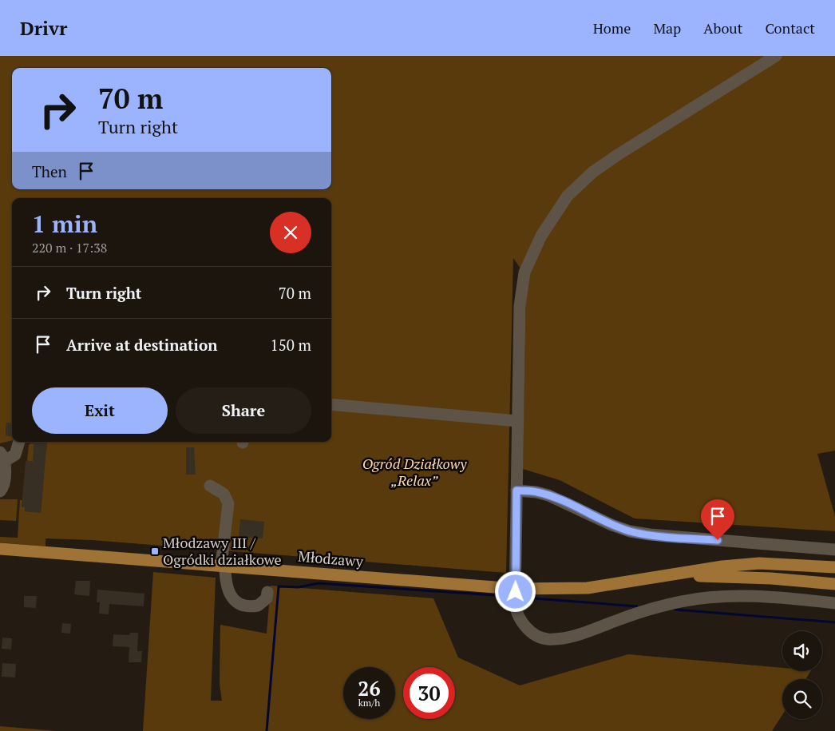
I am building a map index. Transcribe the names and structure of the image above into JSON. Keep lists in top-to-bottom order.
{
  "streets": {
    "main road": ["Młodzawy"]
  },
  "parks": ["Ogród Działkowy „Relax”"],
  "places": {
    "transit": ["Młodzawy III / Ogródki działkowe"]
  },
  "page": {
    "header": "Drivr",
    "nav": [
      "Home",
      "Map",
      "About",
      "Contact"
    ],
    "turn": ["70 m", "Turn right"],
    "then": "Then",
    "heading": ["1 min", "220 m · 17:38"],
    "list": [
      {
        "name": "Turn right",
        "value": "70 m"
      },
      {
        "name": "Arrive at destination",
        "value": "150 m"
      }
    ],
    "buttons": ["Exit", "Share"],
    "speed": "26 km/h",
    "limit": "30"
  }
}
